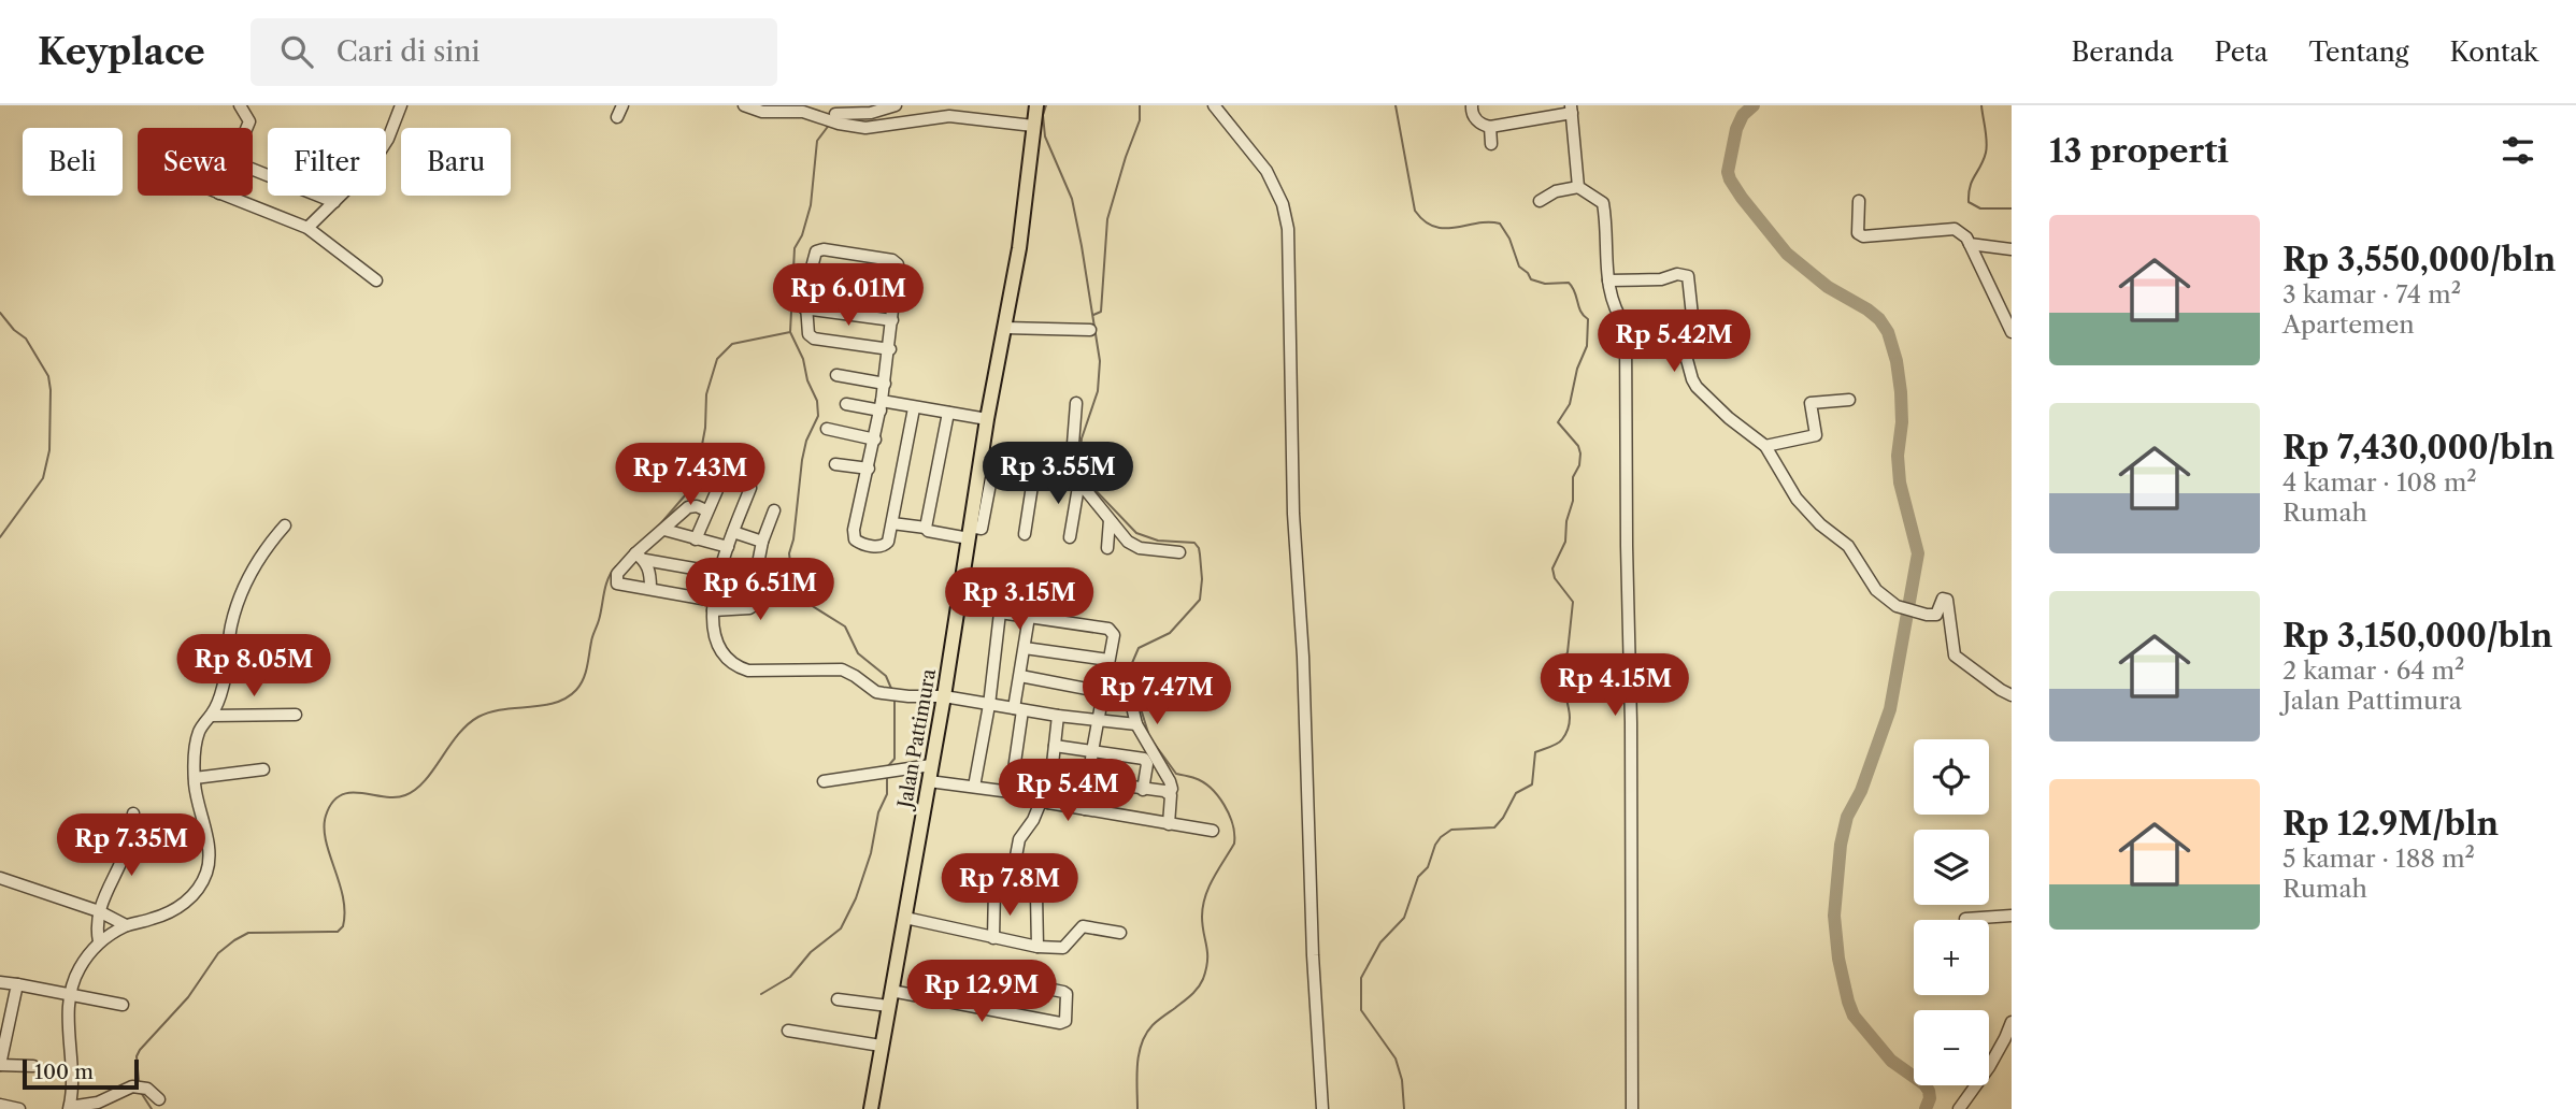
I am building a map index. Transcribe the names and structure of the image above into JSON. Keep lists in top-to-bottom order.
{
  "streets": {
    "main road": ["Jalan Pattimura"]
  },
  "scale_bar": "100 m",
  "page": {
    "header": "Keyplace",
    "search": "Cari di sini",
    "nav": [
      "Beranda",
      "Peta",
      "Tentang",
      "Kontak"
    ],
    "heading": "13 properti",
    "chip": [
      "Beli",
      "Sewa",
      "Filter",
      "Baru"
    ],
    "list": [
      {
        "name": "Rp 3,550,000/bln",
        "note": "3 kamar · 74 m² · Apartemen"
      },
      {
        "name": "Rp 7,430,000/bln",
        "note": "4 kamar · 108 m² · Rumah"
      },
      {
        "name": "Rp 3,150,000/bln",
        "note": "2 kamar · 64 m² · Jalan Pattimura"
      },
      {
        "name": "Rp 12.9M/bln",
        "note": "5 kamar · 188 m² · Rumah"
      }
    ],
    "price": [
      "Rp 6.01M",
      "Rp 5.42M",
      "Rp 3.55M",
      "Rp 7.43M",
      "Rp 6.51M",
      "Rp 3.15M",
      "Rp 8.05M",
      "Rp 4.15M",
      "Rp 7.47M",
      "Rp 5.4M",
      "Rp 7.35M",
      "Rp 7.8M",
      "Rp 12.9M"
    ],
    "map_buttons": ["+", "−"],
    "scale": "100 m"
  }
}
